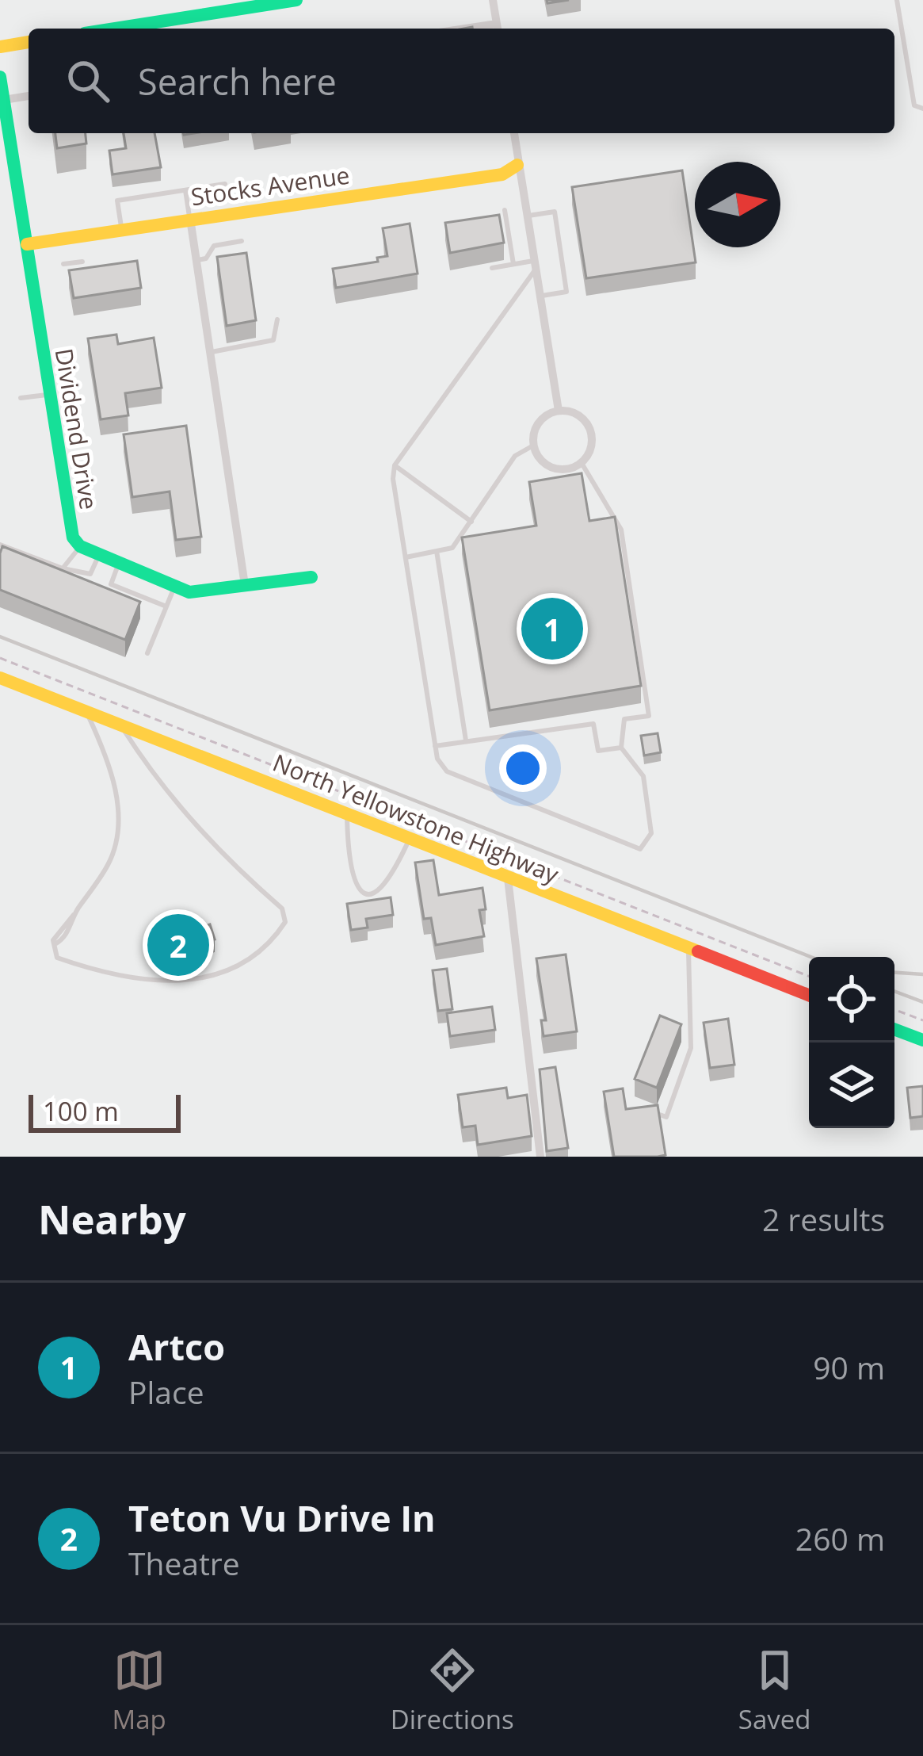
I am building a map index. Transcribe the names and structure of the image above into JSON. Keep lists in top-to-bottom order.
{
  "streets": {
    "street": ["Stocks Avenue", "Dividend Drive", "North Yellowstone Highway"]
  },
  "crossings": [
    ["Stocks Avenue", "Dividend Drive"]
  ],
  "scale_bar": "100 m",
  "north": "right",
  "page": {
    "search": "Search here",
    "pins": ["1", "2"],
    "scale": "100 m",
    "heading": ["Nearby", "2 results"],
    "list": [
      {
        "mark": "1",
        "name": "Artco",
        "note": "Place",
        "value": "90 m"
      },
      {
        "mark": "2",
        "name": "Teton Vu Drive In",
        "note": "Theatre",
        "value": "260 m"
      }
    ],
    "nav": ["Map", "Directions", "Saved"]
  }
}
